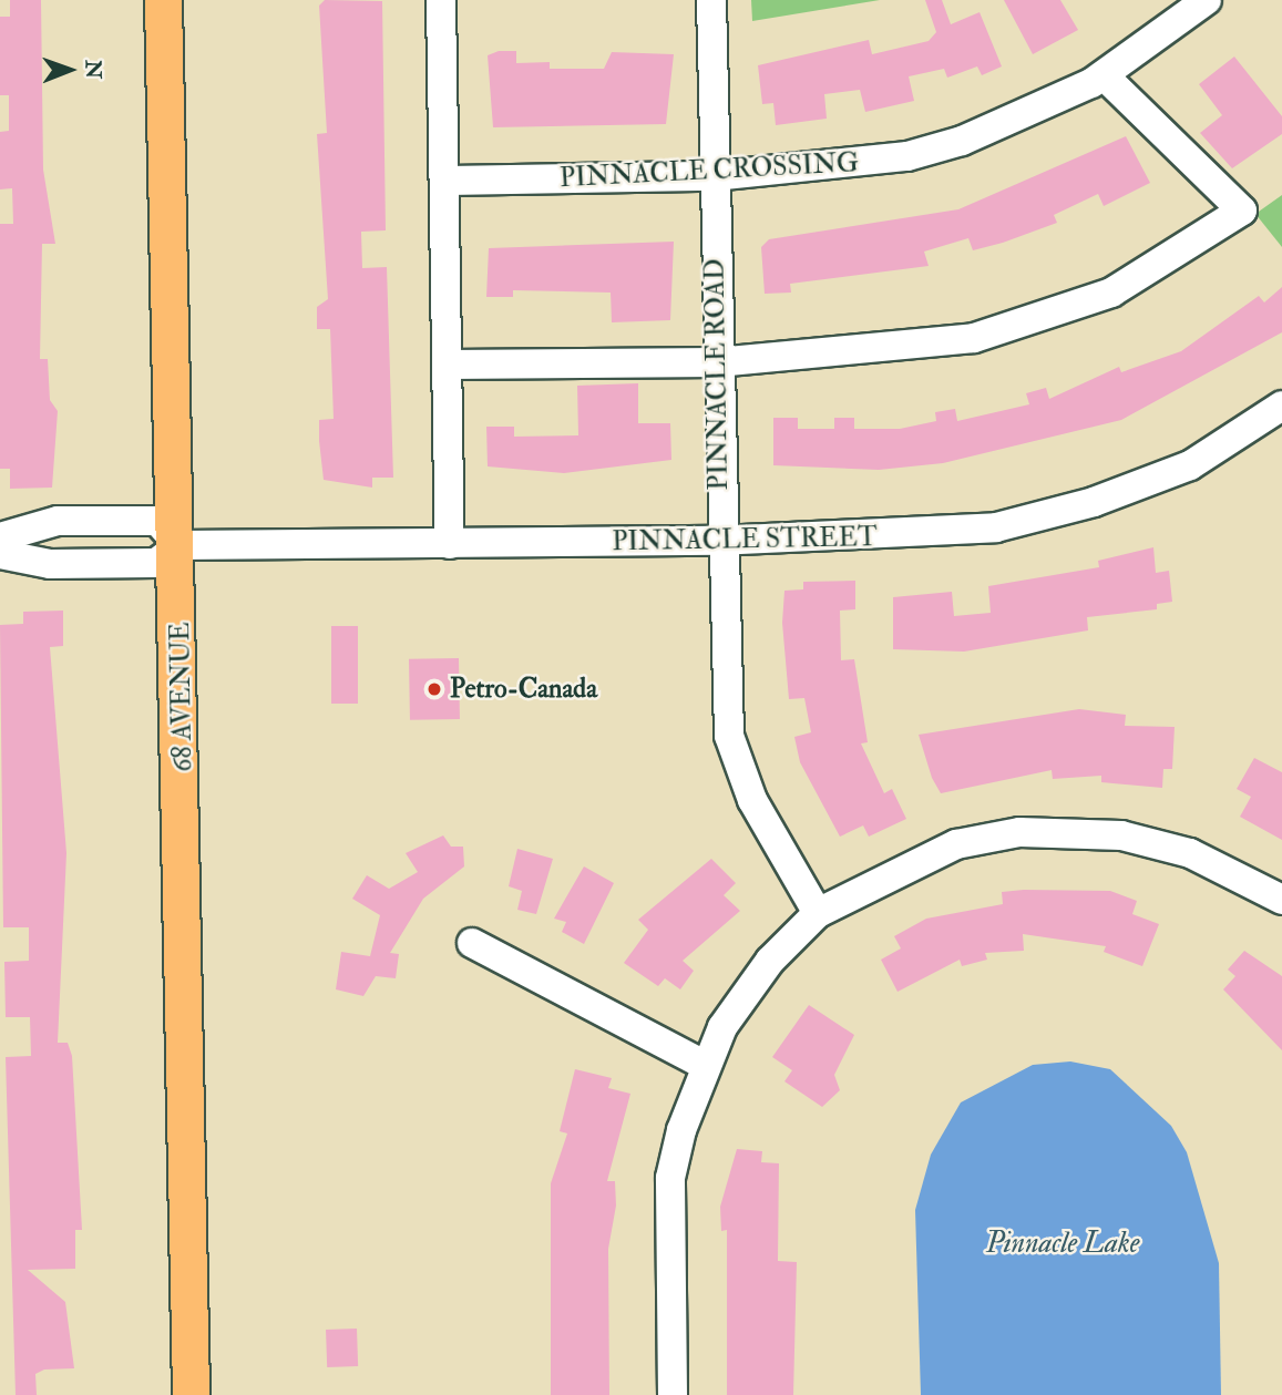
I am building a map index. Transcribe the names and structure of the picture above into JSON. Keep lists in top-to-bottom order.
{
  "streets": {
    "main road": ["68 AVENUE"],
    "street": ["PINNACLE CROSSING", "PINNACLE ROAD", "PINNACLE STREET"]
  },
  "crossings": [
    ["PINNACLE CROSSING", "PINNACLE ROAD"],
    ["PINNACLE ROAD", "PINNACLE STREET"],
    ["PINNACLE STREET", "68 AVENUE"]
  ],
  "water": ["Pinnacle Lake"],
  "places": ["Petro-Canada"],
  "north": "right"
}
